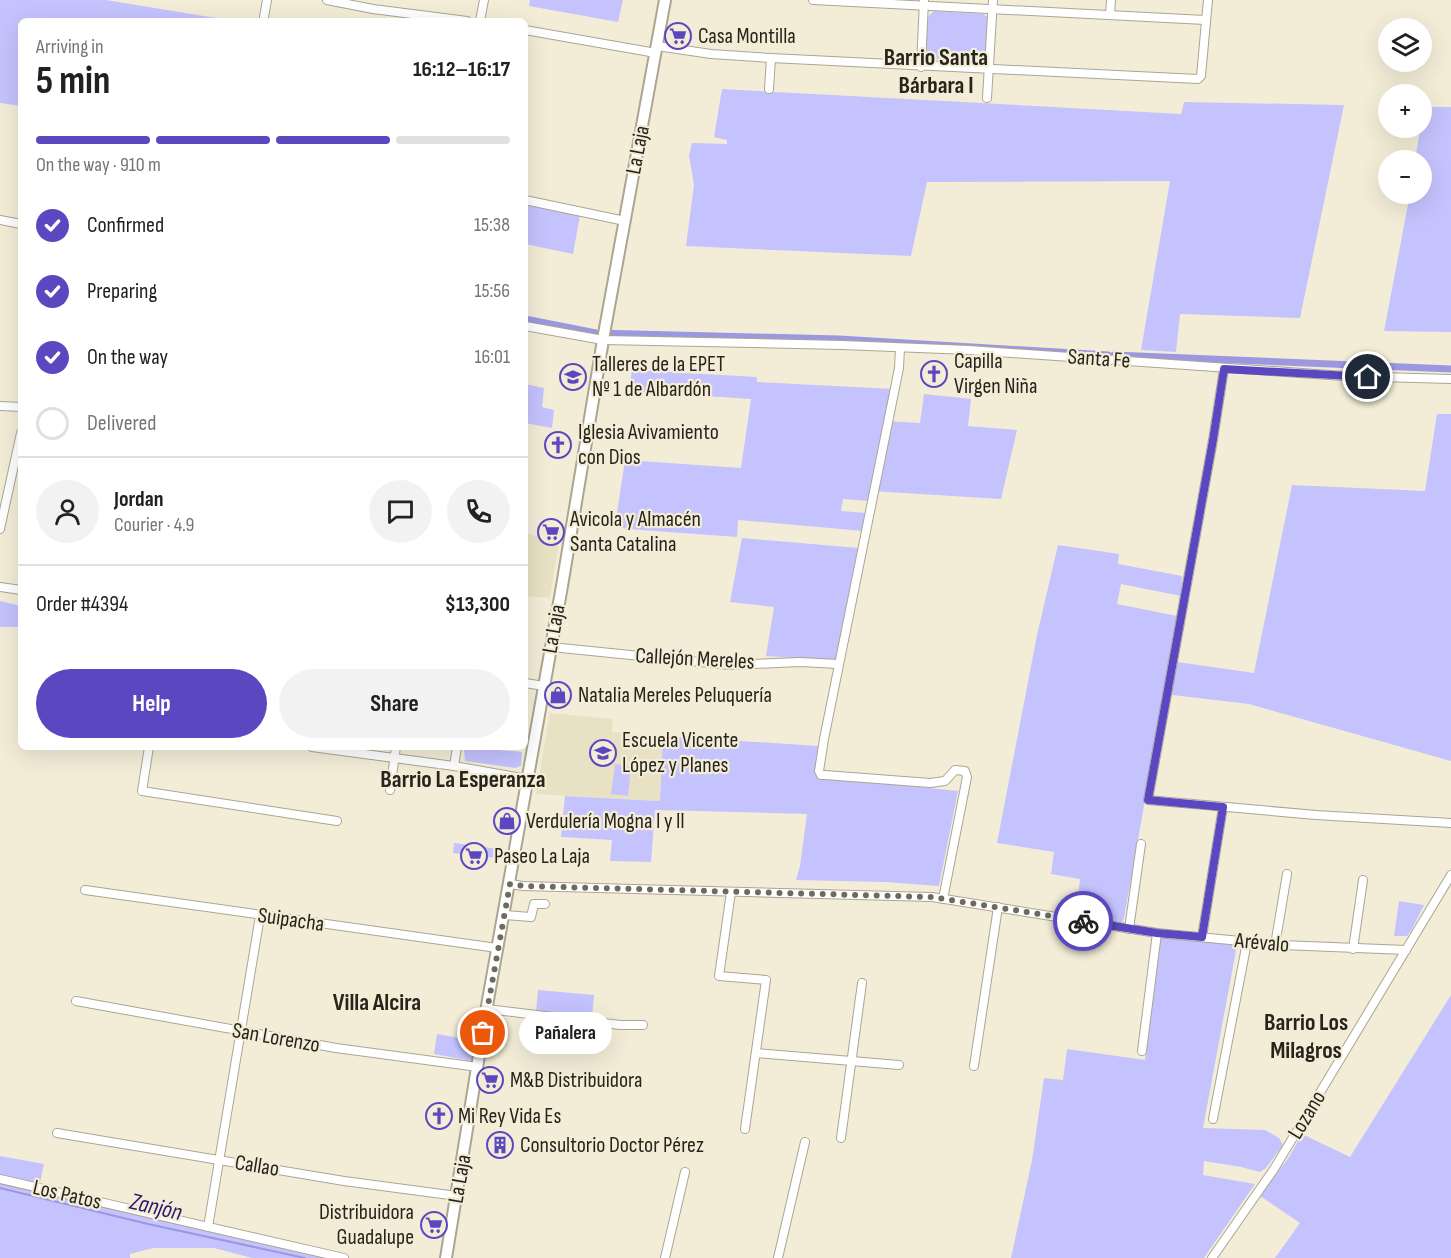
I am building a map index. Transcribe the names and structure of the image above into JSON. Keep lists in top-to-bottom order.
{
  "streets": {
    "main road": ["La Laja"],
    "street": [
      "Santa Fe",
      "Callejón Mereles",
      "Suipacha",
      "Arévalo",
      "San Lorenzo",
      "Lozano",
      "Callao",
      "Los Patos"
    ]
  },
  "crossings": [
    ["La Laja", "Santa Fe"],
    ["La Laja", "Callejón Mereles"],
    ["La Laja", "Suipacha"],
    ["La Laja", "Arévalo"],
    ["La Laja", "San Lorenzo"],
    ["La Laja", "Callao"],
    ["Arévalo", "Lozano"]
  ],
  "districts": [
    "Barrio Santa Bárbara I",
    "Barrio La Esperanza",
    "Villa Alcira",
    "Barrio Los Milagros"
  ],
  "water": ["Zanjón"],
  "places": {
    "supermarket": [
      "Casa Montilla",
      "Avicola y Almacén Santa Catalina",
      "Paseo La Laja",
      "M&B Distribuidora",
      "Distribuidora Guadalupe"
    ],
    "church": ["Capilla Virgen Niña", "Iglesia Avivamiento con Dios", "Mi Rey Vida Es"],
    "school or university": ["Talleres de la EPET Nº 1 de Albardón", "Escuela Vicente López y Planes"],
    "shop": ["Natalia Mereles Peluquería", "Verdulería Mogna I y II"],
    "other": ["Pañalera"],
    "building": ["Consultorio Doctor Pérez"]
  },
  "page": {
    "map_buttons": ["+", "−"],
    "heading": ["5 min", "Arriving in", "16:12–16:17"],
    "panel": [
      "Jordan",
      "Courier · 4.9",
      "Order #4394",
      "$13,300"
    ],
    "bar": "On the way · 910 m",
    "list": [
      ["Confirmed", "15:38"],
      ["Preparing", "15:56"],
      ["On the way", "16:01"],
      "Delivered"
    ],
    "buttons": ["Help", "Share"],
    "bubble": "Pañalera"
  }
}
